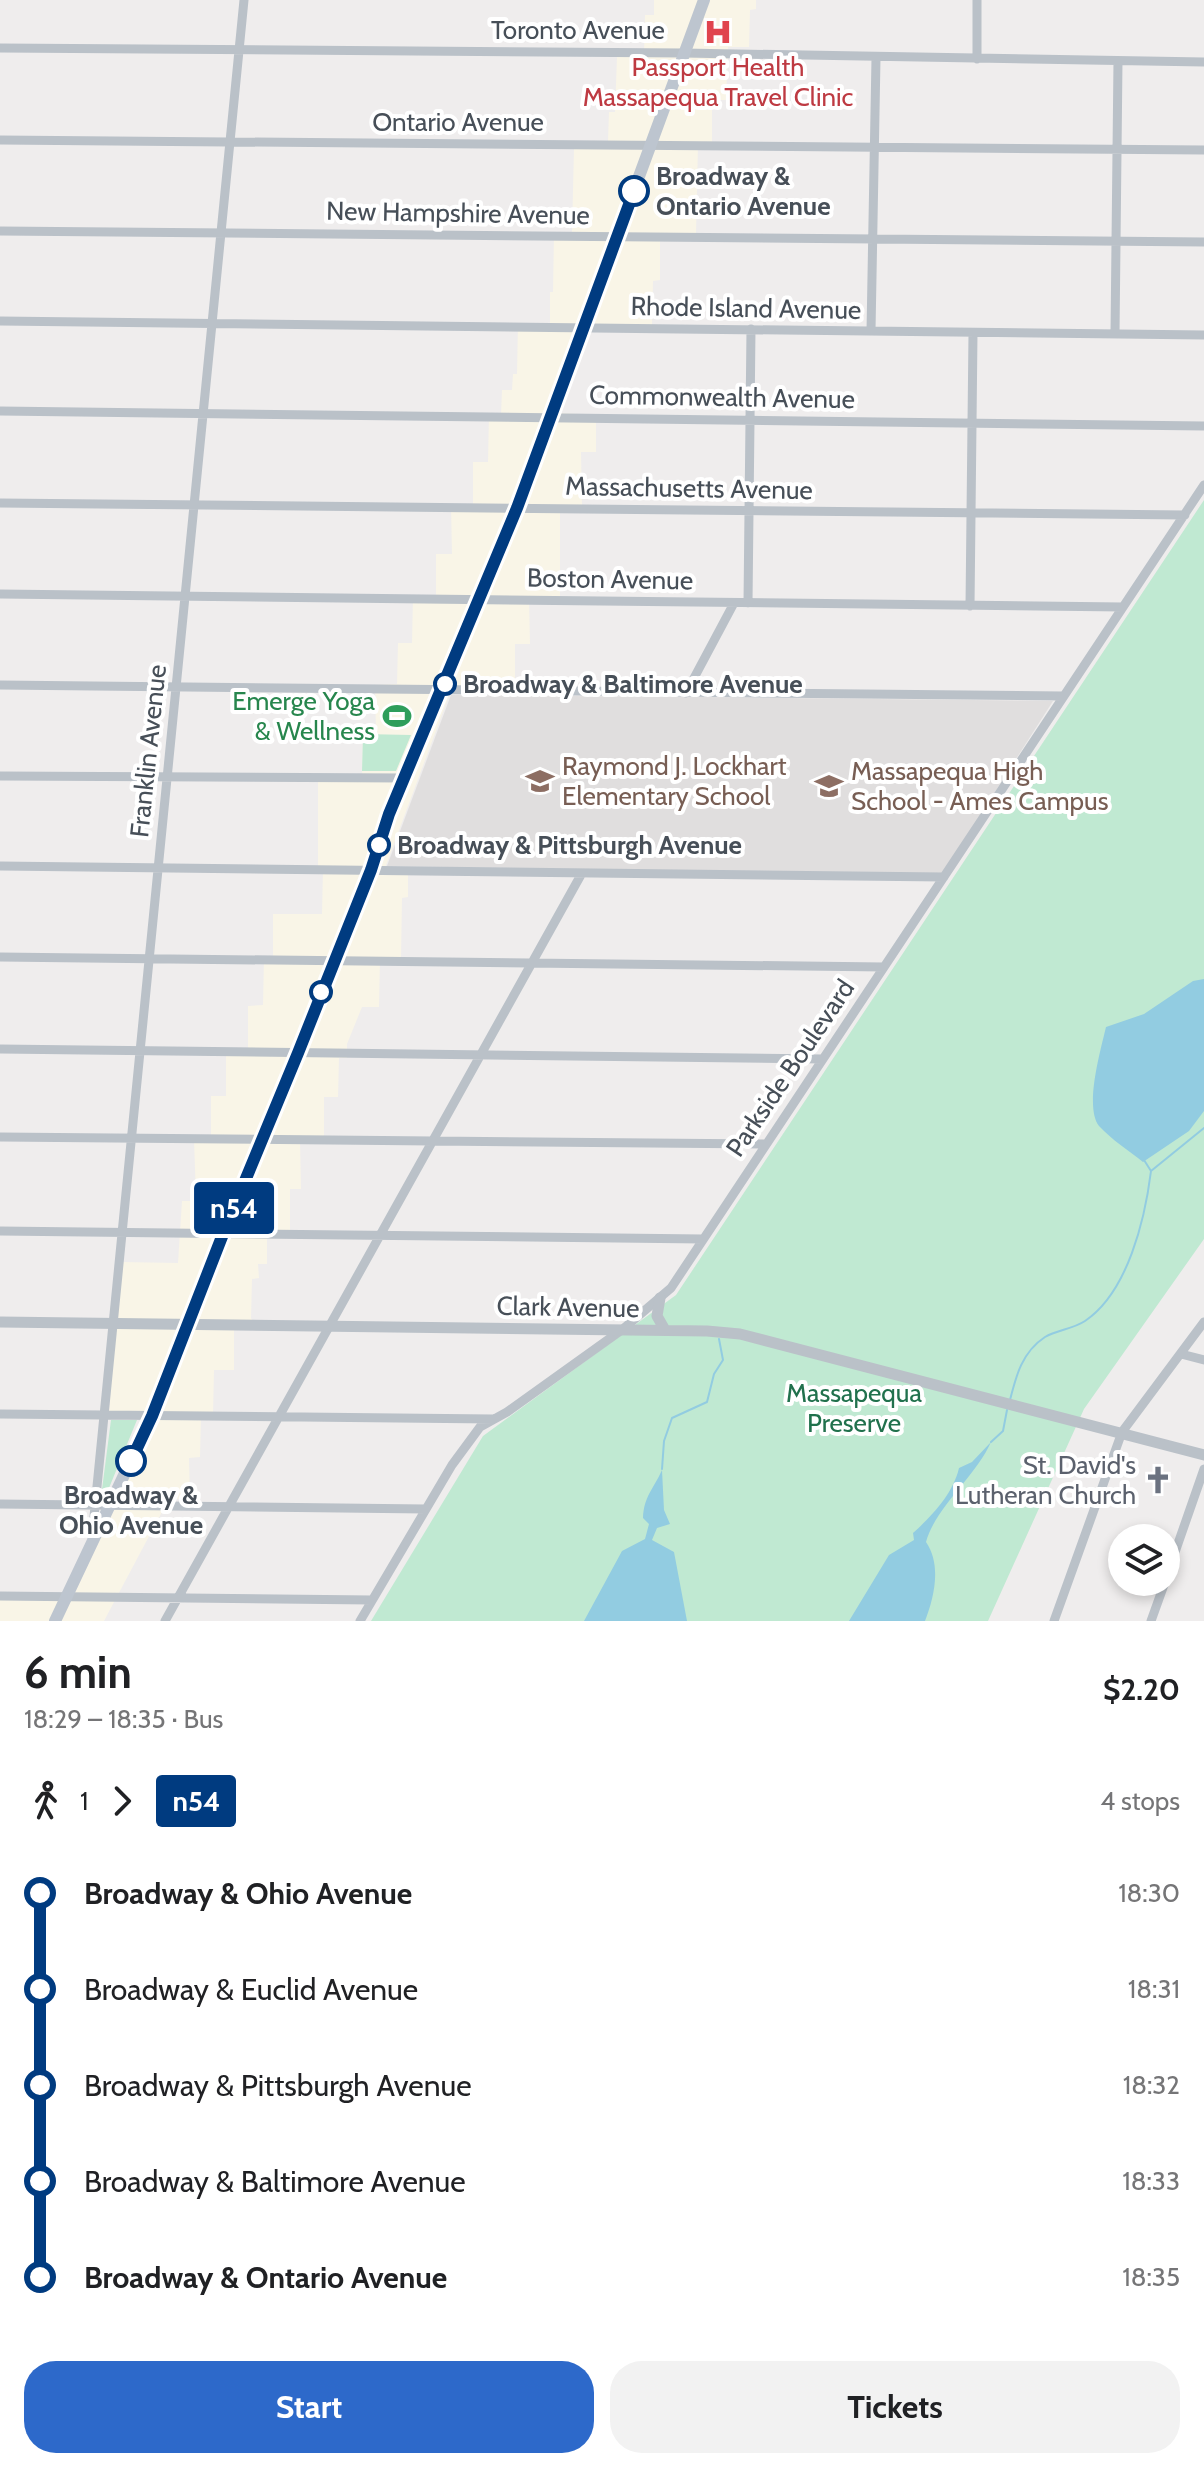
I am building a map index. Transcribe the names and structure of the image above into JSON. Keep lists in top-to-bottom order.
{
  "streets": {
    "street": [
      "Toronto Avenue",
      "Ontario Avenue",
      "New Hampshire Avenue",
      "Rhode Island Avenue",
      "Commonwealth Avenue",
      "Massachusetts Avenue",
      "Boston Avenue",
      "Franklin Avenue",
      "Parkside Boulevard",
      "Clark Avenue"
    ]
  },
  "crossings": [
    ["Toronto Avenue", "Franklin Avenue"],
    ["Ontario Avenue", "Franklin Avenue"],
    ["New Hampshire Avenue", "Franklin Avenue"],
    ["Rhode Island Avenue", "Franklin Avenue"],
    ["Commonwealth Avenue", "Franklin Avenue"],
    ["Massachusetts Avenue", "Franklin Avenue"],
    ["Massachusetts Avenue", "Parkside Boulevard"],
    ["Boston Avenue", "Franklin Avenue"],
    ["Boston Avenue", "Parkside Boulevard"],
    ["Franklin Avenue", "Clark Avenue"],
    ["Parkside Boulevard", "Clark Avenue"]
  ],
  "parks": ["Massapequa Preserve"],
  "places": {
    "hospital": ["Passport Health Massapequa Travel Clinic"],
    "other": [
      "Broadway & Ontario Avenue",
      "Broadway & Baltimore Avenue",
      "Broadway & Pittsburgh Avenue",
      "Broadway & Ohio Avenue"
    ],
    "sports": ["Emerge Yoga & Wellness"],
    "school or university": ["Raymond J. Lockhart Elementary School", "Massapequa High School - Ames Campus"],
    "church": ["St. David's Lutheran Church"]
  },
  "lines": ["bus line n54"],
  "page": {
    "on_map": "n54",
    "heading": ["6 min", "18:29 – 18:35 · Bus", "$2.20"],
    "legs": ["1", "n54", "4 stops"],
    "list": [
      {
        "name": "Broadway & Ohio Avenue",
        "value": "18:30"
      },
      {
        "name": "Broadway & Euclid Avenue",
        "value": "18:31"
      },
      {
        "name": "Broadway & Pittsburgh Avenue",
        "value": "18:32"
      },
      {
        "name": "Broadway & Baltimore Avenue",
        "value": "18:33"
      },
      {
        "name": "Broadway & Ontario Avenue",
        "value": "18:35"
      }
    ],
    "buttons": ["Start", "Tickets"]
  }
}
